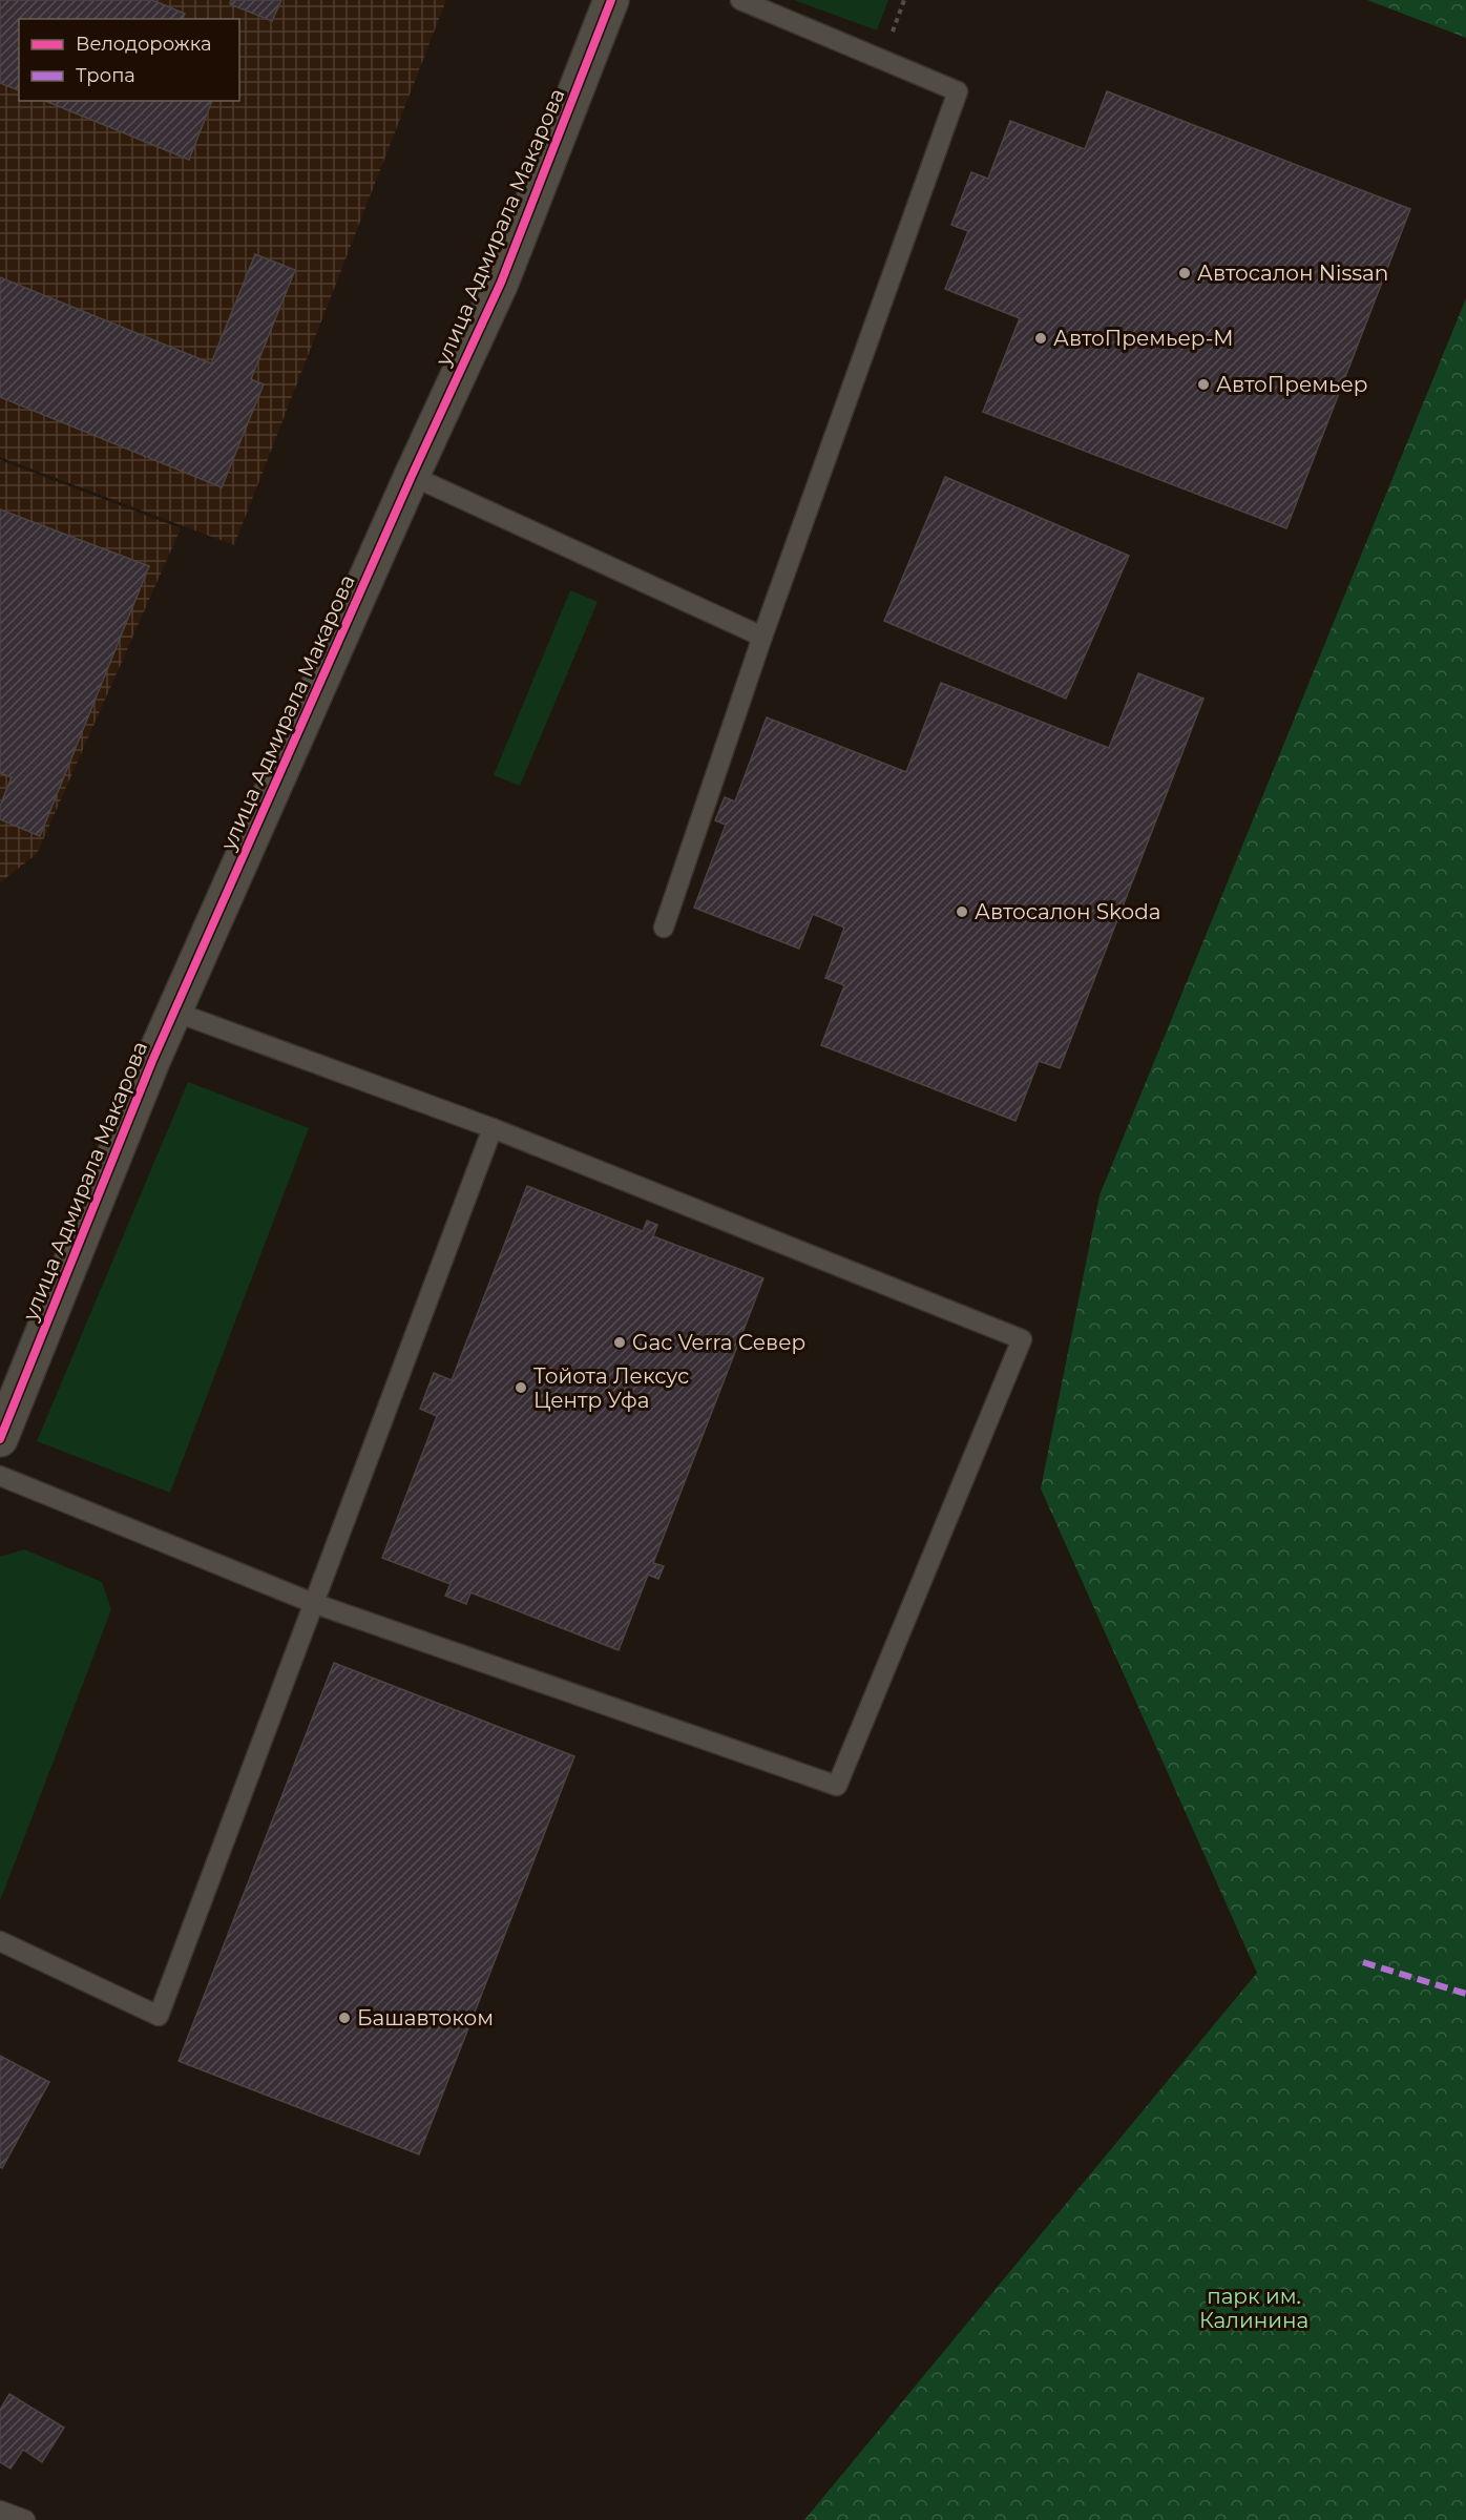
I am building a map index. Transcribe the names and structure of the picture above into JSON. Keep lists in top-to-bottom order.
{
  "streets": {
    "street": ["улица Адмирала Макарова"]
  },
  "parks": ["парк им. Калинина"],
  "places": [
    "Автосалон Nissan",
    "АвтоПремьер-М",
    "АвтоПремьер",
    "Автосалон Skoda",
    "Gac Verra Север",
    "Тойота Лексус Центр Уфа",
    "Башавтоком"
  ],
  "legend": ["Велодорожка", "Тропа"]
}
